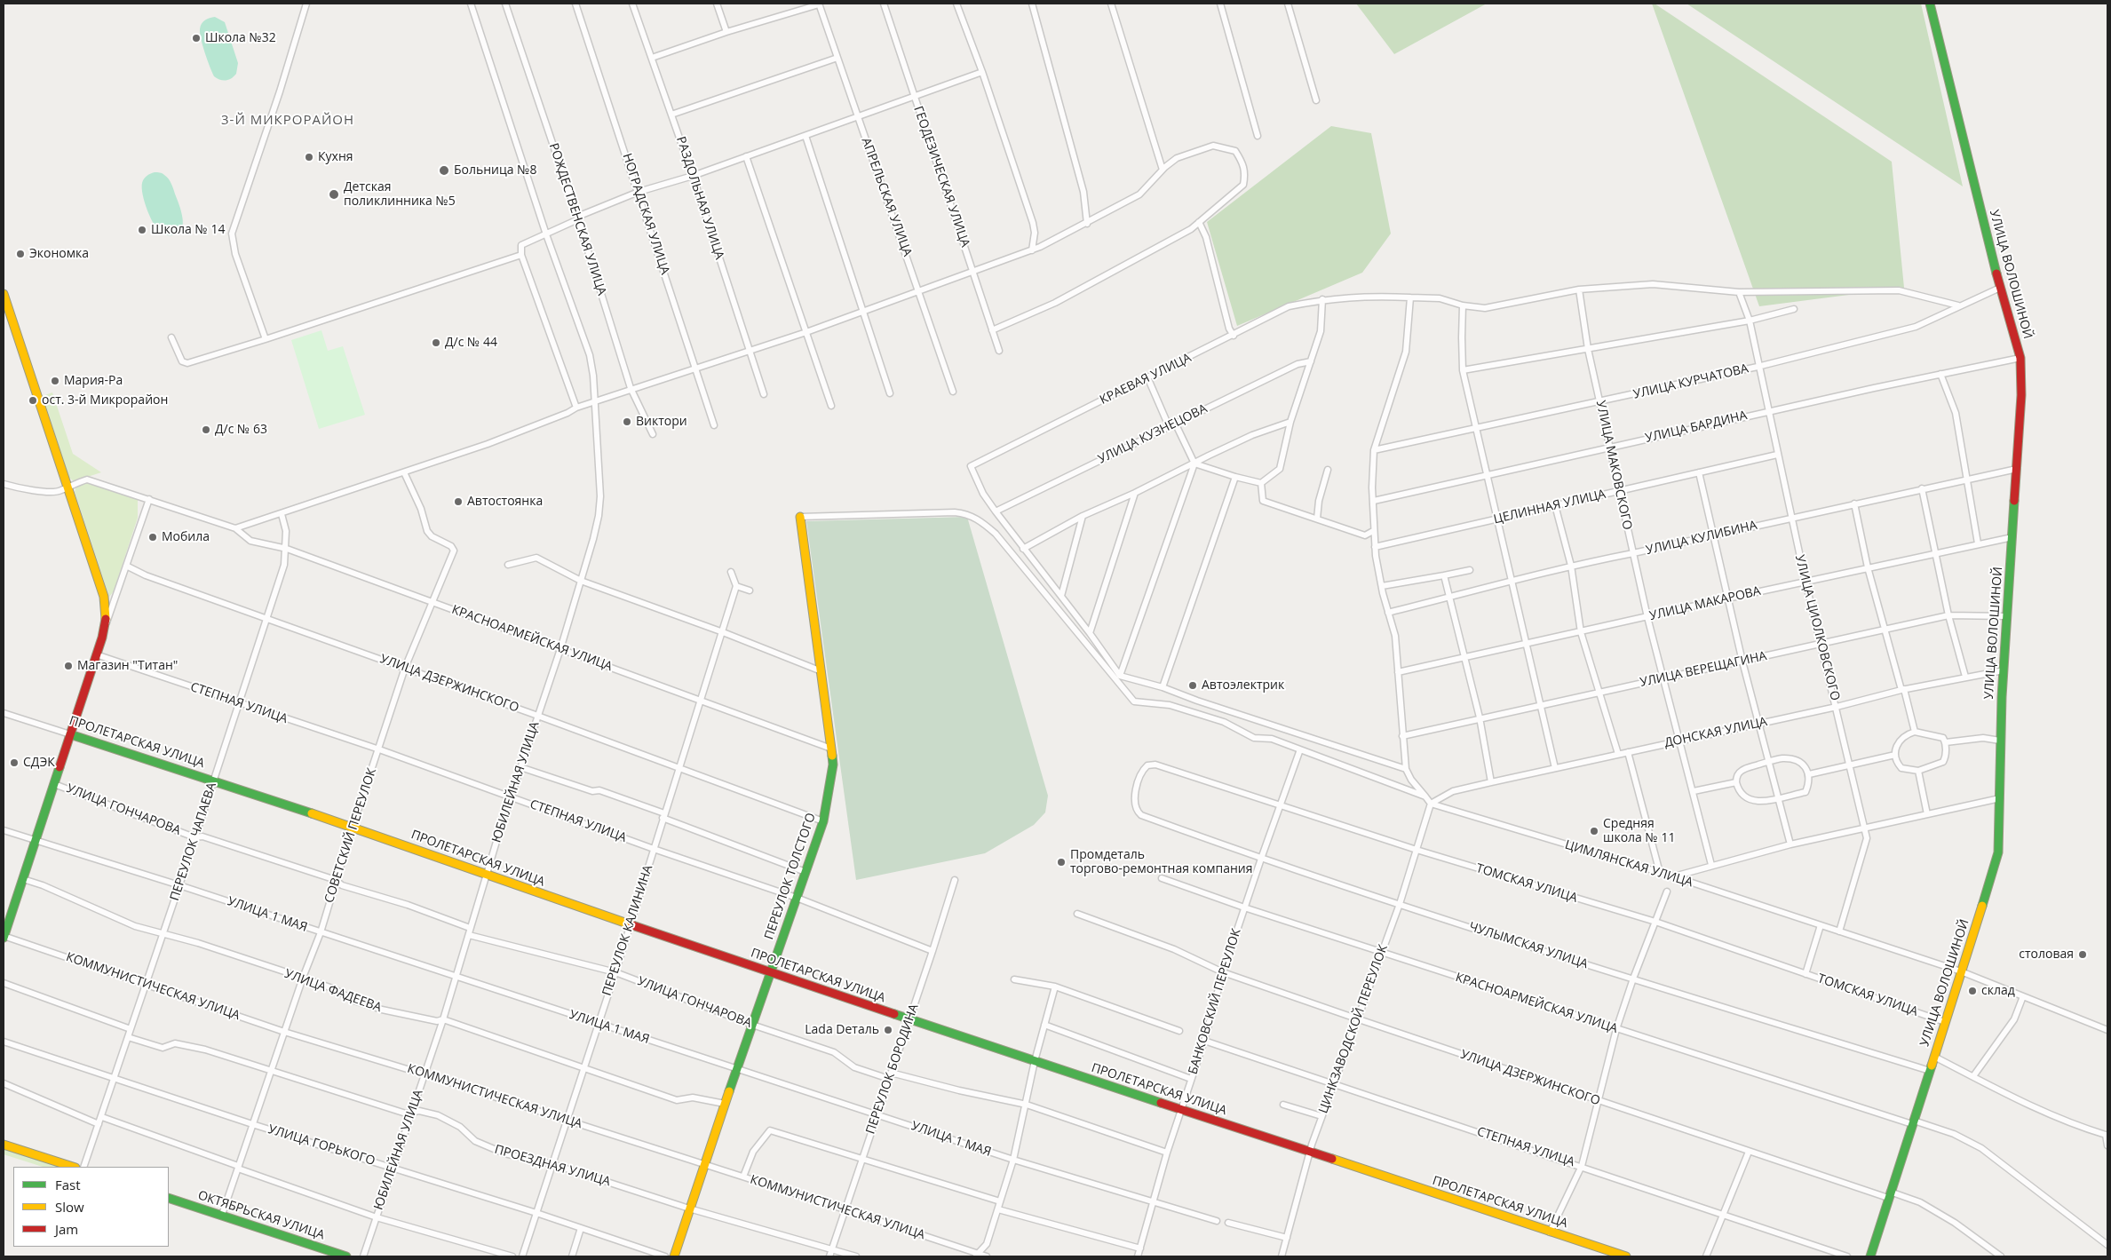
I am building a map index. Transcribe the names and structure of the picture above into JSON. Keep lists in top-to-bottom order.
{
  "streets": {
    "main road": [
      "УЛИЦА ВОЛОШИНОЙ",
      "ПРОЛЕТАРСКАЯ УЛИЦА",
      "ПЕРЕУЛОК ТОЛСТОГО",
      "ОКТЯБРЬСКАЯ УЛИЦА"
    ],
    "street": [
      "ГЕОДЕЗИЧЕСКАЯ УЛИЦА",
      "АПРЕЛЬСКАЯ УЛИЦА",
      "РАЗДОЛЬНАЯ УЛИЦА",
      "НОГРАДСКАЯ УЛИЦА",
      "РОЖДЕСТВЕНСКАЯ УЛИЦА",
      "КРАЕВАЯ УЛИЦА",
      "УЛИЦА КУРЧАТОВА",
      "УЛИЦА БАРДИНА",
      "УЛИЦА КУЗНЕЦОВА",
      "УЛИЦА МАКОВСКОГО",
      "ЦЕЛИННАЯ УЛИЦА",
      "УЛИЦА КУЛИБИНА",
      "УЛИЦА МАКАРОВА",
      "УЛИЦА ЦИОЛКОВСКОГО",
      "КРАСНОАРМЕЙСКАЯ УЛИЦА",
      "УЛИЦА ВЕРЕЩАГИНА",
      "УЛИЦА ДЗЕРЖИНСКОГО",
      "СТЕПНАЯ УЛИЦА",
      "ДОНСКАЯ УЛИЦА",
      "ЮБИЛЕЙНАЯ УЛИЦА",
      "УЛИЦА ГОНЧАРОВА",
      "СОВЕТСКИЙ ПЕРЕУЛОК",
      "ПЕРЕУЛОК ЧАПАЕВА",
      "ЦИМЛЯНСКАЯ УЛИЦА",
      "ТОМСКАЯ УЛИЦА",
      "УЛИЦА 1 МАЯ",
      "ПЕРЕУЛОК КАЛИНИНА",
      "ЧУЛЫМСКАЯ УЛИЦА",
      "КОММУНИСТИЧЕСКАЯ УЛИЦА",
      "УЛИЦА ФАДЕЕВА",
      "БАНКОВСКИЙ ПЕРЕУЛОК",
      "ЦИНКЗАВОДСКОЙ ПЕРЕУЛОК",
      "ПЕРЕУЛОК БОРОДИНА",
      "УЛИЦА ГОРЬКОГО",
      "ПРОЕЗДНАЯ УЛИЦА"
    ]
  },
  "crossings": [
    ["УЛИЦА ВОЛОШИНОЙ", "УЛИЦА КУРЧАТОВА"],
    ["УЛИЦА ВОЛОШИНОЙ", "УЛИЦА БАРДИНА"],
    ["УЛИЦА ВОЛОШИНОЙ", "УЛИЦА КУЛИБИНА"],
    ["УЛИЦА ВОЛОШИНОЙ", "УЛИЦА МАКАРОВА"],
    ["УЛИЦА ВОЛОШИНОЙ", "КРАСНОАРМЕЙСКАЯ УЛИЦА"],
    ["УЛИЦА ВОЛОШИНОЙ", "УЛИЦА ВЕРЕЩАГИНА"],
    ["УЛИЦА ВОЛОШИНОЙ", "УЛИЦА ДЗЕРЖИНСКОГО"],
    ["УЛИЦА ВОЛОШИНОЙ", "ДОНСКАЯ УЛИЦА"],
    ["УЛИЦА ВОЛОШИНОЙ", "ЦИМЛЯНСКАЯ УЛИЦА"],
    ["УЛИЦА ВОЛОШИНОЙ", "ТОМСКАЯ УЛИЦА"],
    ["УЛИЦА ВОЛОШИНОЙ", "ЧУЛЫМСКАЯ УЛИЦА"],
    ["КРАЕВАЯ УЛИЦА", "УЛИЦА КУРЧАТОВА"],
    ["КРАЕВАЯ УЛИЦА", "УЛИЦА КУЗНЕЦОВА"],
    ["КРАЕВАЯ УЛИЦА", "УЛИЦА МАКОВСКОГО"],
    ["КРАЕВАЯ УЛИЦА", "УЛИЦА ЦИОЛКОВСКОГО"],
    ["УЛИЦА КУРЧАТОВА", "УЛИЦА МАКОВСКОГО"],
    ["УЛИЦА КУРЧАТОВА", "УЛИЦА ЦИОЛКОВСКОГО"],
    ["УЛИЦА БАРДИНА", "УЛИЦА МАКОВСКОГО"],
    ["УЛИЦА БАРДИНА", "УЛИЦА ЦИОЛКОВСКОГО"],
    ["УЛИЦА МАКОВСКОГО", "ЦЕЛИННАЯ УЛИЦА"],
    ["УЛИЦА МАКОВСКОГО", "УЛИЦА КУЛИБИНА"],
    ["УЛИЦА МАКОВСКОГО", "УЛИЦА МАКАРОВА"],
    ["УЛИЦА МАКОВСКОГО", "УЛИЦА ВЕРЕЩАГИНА"],
    ["УЛИЦА МАКОВСКОГО", "ДОНСКАЯ УЛИЦА"],
    ["ЦЕЛИННАЯ УЛИЦА", "УЛИЦА ЦИОЛКОВСКОГО"],
    ["УЛИЦА КУЛИБИНА", "УЛИЦА ЦИОЛКОВСКОГО"],
    ["УЛИЦА МАКАРОВА", "УЛИЦА ЦИОЛКОВСКОГО"],
    ["УЛИЦА ЦИОЛКОВСКОГО", "УЛИЦА ВЕРЕЩАГИНА"],
    ["УЛИЦА ЦИОЛКОВСКОГО", "ДОНСКАЯ УЛИЦА"],
    ["УЛИЦА ЦИОЛКОВСКОГО", "ЦИМЛЯНСКАЯ УЛИЦА"],
    ["КРАСНОАРМЕЙСКАЯ УЛИЦА", "ЮБИЛЕЙНАЯ УЛИЦА"],
    ["КРАСНОАРМЕЙСКАЯ УЛИЦА", "СОВЕТСКИЙ ПЕРЕУЛОК"],
    ["КРАСНОАРМЕЙСКАЯ УЛИЦА", "ПЕРЕУЛОК ЧАПАЕВА"],
    ["КРАСНОАРМЕЙСКАЯ УЛИЦА", "ПЕРЕУЛОК ТОЛСТОГО"],
    ["КРАСНОАРМЕЙСКАЯ УЛИЦА", "ПЕРЕУЛОК КАЛИНИНА"],
    ["КРАСНОАРМЕЙСКАЯ УЛИЦА", "БАНКОВСКИЙ ПЕРЕУЛОК"],
    ["КРАСНОАРМЕЙСКАЯ УЛИЦА", "ЦИНКЗАВОДСКОЙ ПЕРЕУЛОК"],
    ["УЛИЦА ДЗЕРЖИНСКОГО", "ЮБИЛЕЙНАЯ УЛИЦА"],
    ["УЛИЦА ДЗЕРЖИНСКОГО", "СОВЕТСКИЙ ПЕРЕУЛОК"],
    ["УЛИЦА ДЗЕРЖИНСКОГО", "ПЕРЕУЛОК ЧАПАЕВА"],
    ["УЛИЦА ДЗЕРЖИНСКОГО", "ПЕРЕУЛОК ТОЛСТОГО"],
    ["УЛИЦА ДЗЕРЖИНСКОГО", "ПЕРЕУЛОК КАЛИНИНА"],
    ["УЛИЦА ДЗЕРЖИНСКОГО", "БАНКОВСКИЙ ПЕРЕУЛОК"],
    ["УЛИЦА ДЗЕРЖИНСКОГО", "ЦИНКЗАВОДСКОЙ ПЕРЕУЛОК"],
    ["СТЕПНАЯ УЛИЦА", "ЮБИЛЕЙНАЯ УЛИЦА"],
    ["СТЕПНАЯ УЛИЦА", "СОВЕТСКИЙ ПЕРЕУЛОК"],
    ["СТЕПНАЯ УЛИЦА", "ПЕРЕУЛОК ЧАПАЕВА"],
    ["СТЕПНАЯ УЛИЦА", "ПЕРЕУЛОК ТОЛСТОГО"],
    ["СТЕПНАЯ УЛИЦА", "ПЕРЕУЛОК КАЛИНИНА"],
    ["СТЕПНАЯ УЛИЦА", "БАНКОВСКИЙ ПЕРЕУЛОК"],
    ["СТЕПНАЯ УЛИЦА", "ЦИНКЗАВОДСКОЙ ПЕРЕУЛОК"],
    ["СТЕПНАЯ УЛИЦА", "ПЕРЕУЛОК БОРОДИНА"],
    ["ДОНСКАЯ УЛИЦА", "ЦИМЛЯНСКАЯ УЛИЦА"],
    ["ДОНСКАЯ УЛИЦА", "ЦИНКЗАВОДСКОЙ ПЕРЕУЛОК"],
    ["ПРОЛЕТАРСКАЯ УЛИЦА", "ЮБИЛЕЙНАЯ УЛИЦА"],
    ["ПРОЛЕТАРСКАЯ УЛИЦА", "СОВЕТСКИЙ ПЕРЕУЛОК"],
    ["ПРОЛЕТАРСКАЯ УЛИЦА", "ПЕРЕУЛОК ЧАПАЕВА"],
    ["ПРОЛЕТАРСКАЯ УЛИЦА", "ПЕРЕУЛОК ТОЛСТОГО"],
    ["ПРОЛЕТАРСКАЯ УЛИЦА", "ПЕРЕУЛОК КАЛИНИНА"],
    ["ПРОЛЕТАРСКАЯ УЛИЦА", "БАНКОВСКИЙ ПЕРЕУЛОК"],
    ["ПРОЛЕТАРСКАЯ УЛИЦА", "ЦИНКЗАВОДСКОЙ ПЕРЕУЛОК"],
    ["ПРОЛЕТАРСКАЯ УЛИЦА", "ПЕРЕУЛОК БОРОДИНА"],
    ["ЮБИЛЕЙНАЯ УЛИЦА", "УЛИЦА ГОНЧАРОВА"],
    ["ЮБИЛЕЙНАЯ УЛИЦА", "УЛИЦА 1 МАЯ"],
    ["ЮБИЛЕЙНАЯ УЛИЦА", "КОММУНИСТИЧЕСКАЯ УЛИЦА"],
    ["ЮБИЛЕЙНАЯ УЛИЦА", "УЛИЦА ФАДЕЕВА"],
    ["ЮБИЛЕЙНАЯ УЛИЦА", "УЛИЦА ГОРЬКОГО"],
    ["ЮБИЛЕЙНАЯ УЛИЦА", "ПРОЕЗДНАЯ УЛИЦА"],
    ["УЛИЦА ГОНЧАРОВА", "СОВЕТСКИЙ ПЕРЕУЛОК"],
    ["УЛИЦА ГОНЧАРОВА", "ПЕРЕУЛОК ЧАПАЕВА"],
    ["УЛИЦА ГОНЧАРОВА", "ПЕРЕУЛОК ТОЛСТОГО"],
    ["УЛИЦА ГОНЧАРОВА", "ПЕРЕУЛОК КАЛИНИНА"],
    ["УЛИЦА ГОНЧАРОВА", "ПЕРЕУЛОК БОРОДИНА"],
    ["СОВЕТСКИЙ ПЕРЕУЛОК", "УЛИЦА 1 МАЯ"],
    ["СОВЕТСКИЙ ПЕРЕУЛОК", "КОММУНИСТИЧЕСКАЯ УЛИЦА"],
    ["СОВЕТСКИЙ ПЕРЕУЛОК", "УЛИЦА ФАДЕЕВА"],
    ["СОВЕТСКИЙ ПЕРЕУЛОК", "УЛИЦА ГОРЬКОГО"],
    ["СОВЕТСКИЙ ПЕРЕУЛОК", "ПРОЕЗДНАЯ УЛИЦА"],
    ["СОВЕТСКИЙ ПЕРЕУЛОК", "ОКТЯБРЬСКАЯ УЛИЦА"],
    ["ПЕРЕУЛОК ЧАПАЕВА", "УЛИЦА 1 МАЯ"],
    ["ПЕРЕУЛОК ЧАПАЕВА", "КОММУНИСТИЧЕСКАЯ УЛИЦА"],
    ["ПЕРЕУЛОК ЧАПАЕВА", "УЛИЦА ФАДЕЕВА"],
    ["ПЕРЕУЛОК ЧАПАЕВА", "УЛИЦА ГОРЬКОГО"],
    ["ПЕРЕУЛОК ЧАПАЕВА", "ПРОЕЗДНАЯ УЛИЦА"],
    ["ЦИМЛЯНСКАЯ УЛИЦА", "ЦИНКЗАВОДСКОЙ ПЕРЕУЛОК"],
    ["ПЕРЕУЛОК ТОЛСТОГО", "УЛИЦА 1 МАЯ"],
    ["ПЕРЕУЛОК ТОЛСТОГО", "КОММУНИСТИЧЕСКАЯ УЛИЦА"],
    ["ПЕРЕУЛОК ТОЛСТОГО", "УЛИЦА ФАДЕЕВА"],
    ["ПЕРЕУЛОК ТОЛСТОГО", "ПРОЕЗДНАЯ УЛИЦА"],
    ["ТОМСКАЯ УЛИЦА", "ЧУЛЫМСКАЯ УЛИЦА"],
    ["ТОМСКАЯ УЛИЦА", "БАНКОВСКИЙ ПЕРЕУЛОК"],
    ["ТОМСКАЯ УЛИЦА", "ЦИНКЗАВОДСКОЙ ПЕРЕУЛОК"],
    ["УЛИЦА 1 МАЯ", "ПЕРЕУЛОК КАЛИНИНА"],
    ["УЛИЦА 1 МАЯ", "БАНКОВСКИЙ ПЕРЕУЛОК"],
    ["УЛИЦА 1 МАЯ", "ПЕРЕУЛОК БОРОДИНА"],
    ["ПЕРЕУЛОК КАЛИНИНА", "КОММУНИСТИЧЕСКАЯ УЛИЦА"],
    ["ПЕРЕУЛОК КАЛИНИНА", "УЛИЦА ФАДЕЕВА"],
    ["ПЕРЕУЛОК КАЛИНИНА", "УЛИЦА ГОРЬКОГО"],
    ["ПЕРЕУЛОК КАЛИНИНА", "ПРОЕЗДНАЯ УЛИЦА"],
    ["ЧУЛЫМСКАЯ УЛИЦА", "БАНКОВСКИЙ ПЕРЕУЛОК"],
    ["ЧУЛЫМСКАЯ УЛИЦА", "ЦИНКЗАВОДСКОЙ ПЕРЕУЛОК"],
    ["КОММУНИСТИЧЕСКАЯ УЛИЦА", "ПЕРЕУЛОК БОРОДИНА"],
    ["ПЕРЕУЛОК БОРОДИНА", "ПРОЕЗДНАЯ УЛИЦА"]
  ],
  "districts": ["3-Й МИКРОРАЙОН"],
  "places": [
    "Школа №32",
    "Кухня",
    "Больница №8",
    "Детская поликлинника №5",
    "Школа № 14",
    "Экономка",
    "Д/с № 44",
    "Мария-Ра",
    "ост. 3-й Микрорайон",
    "Виктори",
    "Д/с № 63",
    "Автостоянка",
    "Мобила",
    "Магазин \"Титан\"",
    "Автоэлектрик",
    "СДЭК",
    "Средняя школа № 11",
    "Промдеталь торгово-ремонтная компания",
    "столовая",
    "склад",
    "Lada Dеталь"
  ],
  "legend": ["Fast", "Slow", "Jam"]
}
